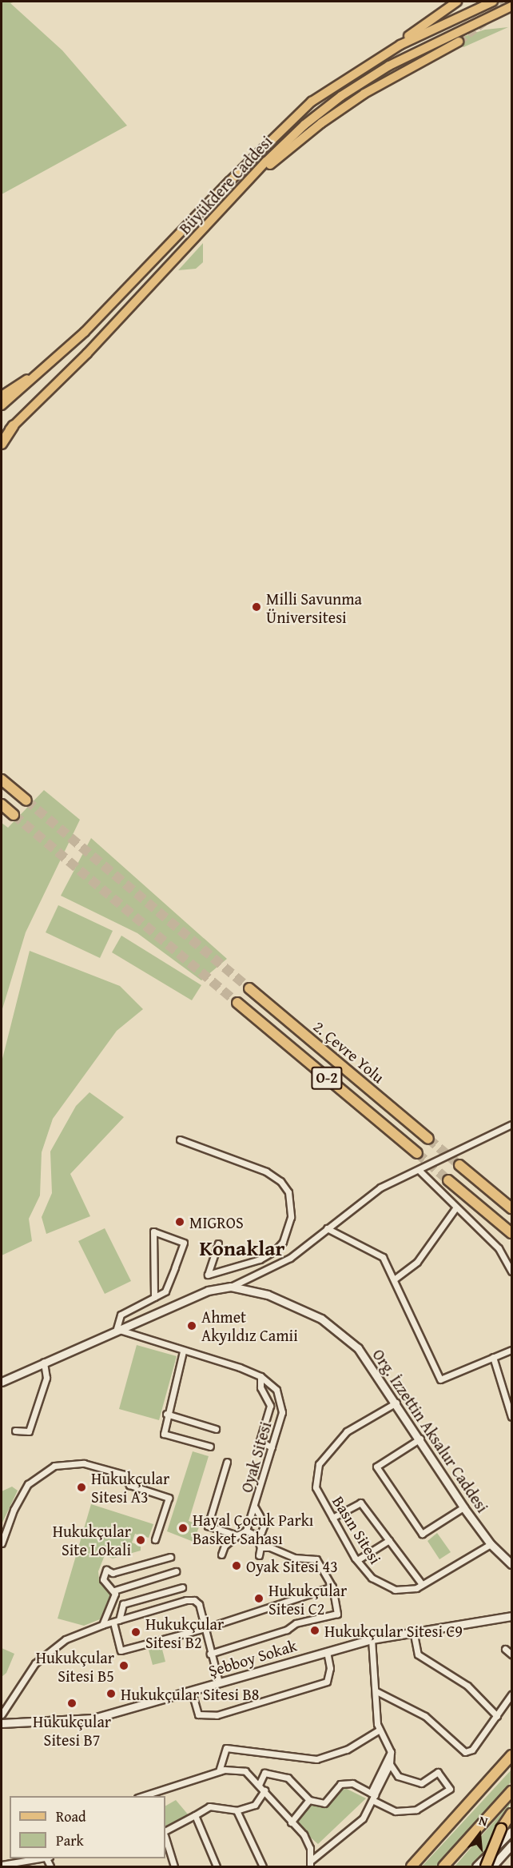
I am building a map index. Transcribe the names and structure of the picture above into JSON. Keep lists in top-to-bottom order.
{
  "streets": {
    "highway": ["2. Çevre Yolu", "O-2"],
    "main road": ["Büyükdere Caddesi", "Org. İzzettin Aksalur Caddesi", "Şebboy Sokak"],
    "street": ["Oyak Sitesi", "Basın Sitesi"]
  },
  "crossings": [
    ["Org. İzzettin Aksalur Caddesi", "Oyak Sitesi"],
    ["Org. İzzettin Aksalur Caddesi", "Basın Sitesi"]
  ],
  "districts": ["Konaklar"],
  "places": [
    "Milli Savunma Üniversitesi",
    "MIGROS",
    "Ahmet Akyıldız Camii",
    "Hukukçular Sitesi A3",
    "Hayal Çocuk Parkı Basket Sahası",
    "Hukukçular Site Lokali",
    "Oyak Sitesi 43",
    "Hukukçular Sitesi C2",
    "Hukukçular Sitesi C9",
    "Hukukçular Sitesi B2",
    "Hukukçular Sitesi B5",
    "Hukukçular Sitesi B8",
    "Hukukçular Sitesi B7"
  ],
  "legend": ["Road", "Park"],
  "north": "top"
}
